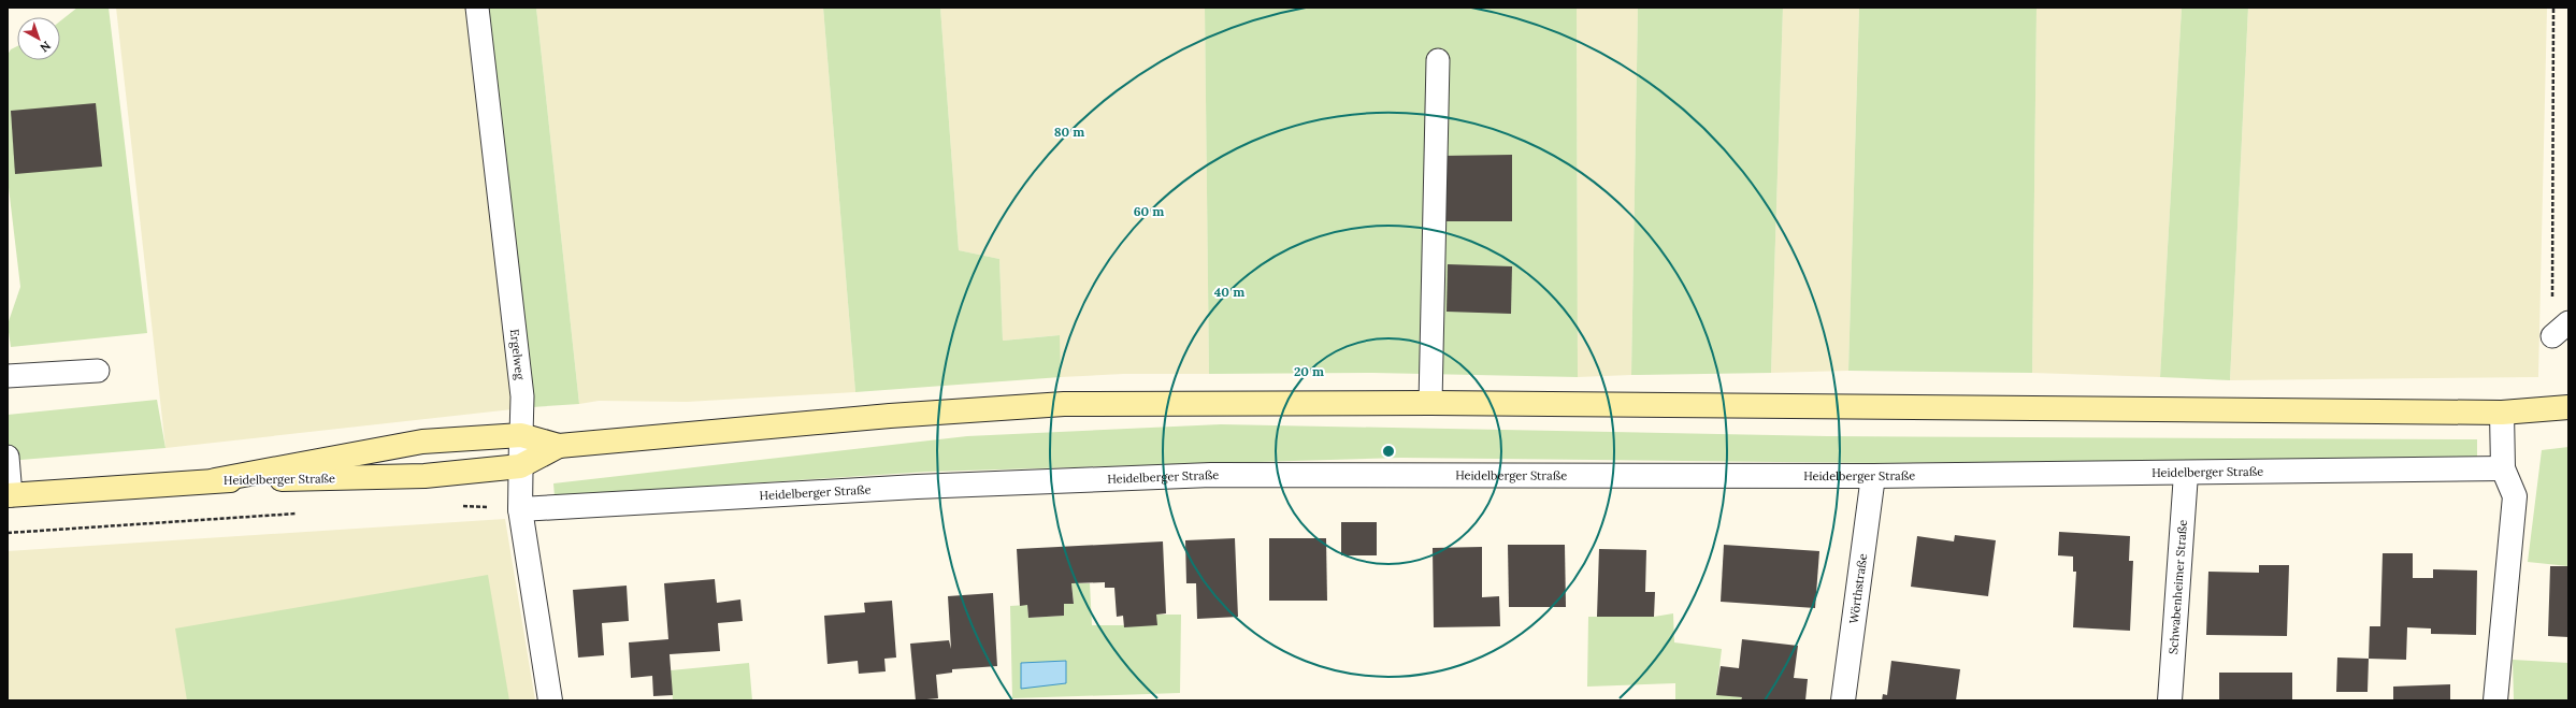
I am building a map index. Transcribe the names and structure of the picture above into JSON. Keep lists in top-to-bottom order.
{
  "streets": {
    "main road": ["Heidelberger Straße"],
    "street": ["Ergelweg", "Schwabenheimer Straße", "Wörthstraße"]
  },
  "crossings": [
    ["Ergelweg", "Heidelberger Straße"],
    ["Heidelberger Straße", "Schwabenheimer Straße"],
    ["Heidelberger Straße", "Wörthstraße"]
  ],
  "north": "bottom right",
  "rings": [
    "80 m",
    "60 m",
    "40 m",
    "20 m"
  ]
}
